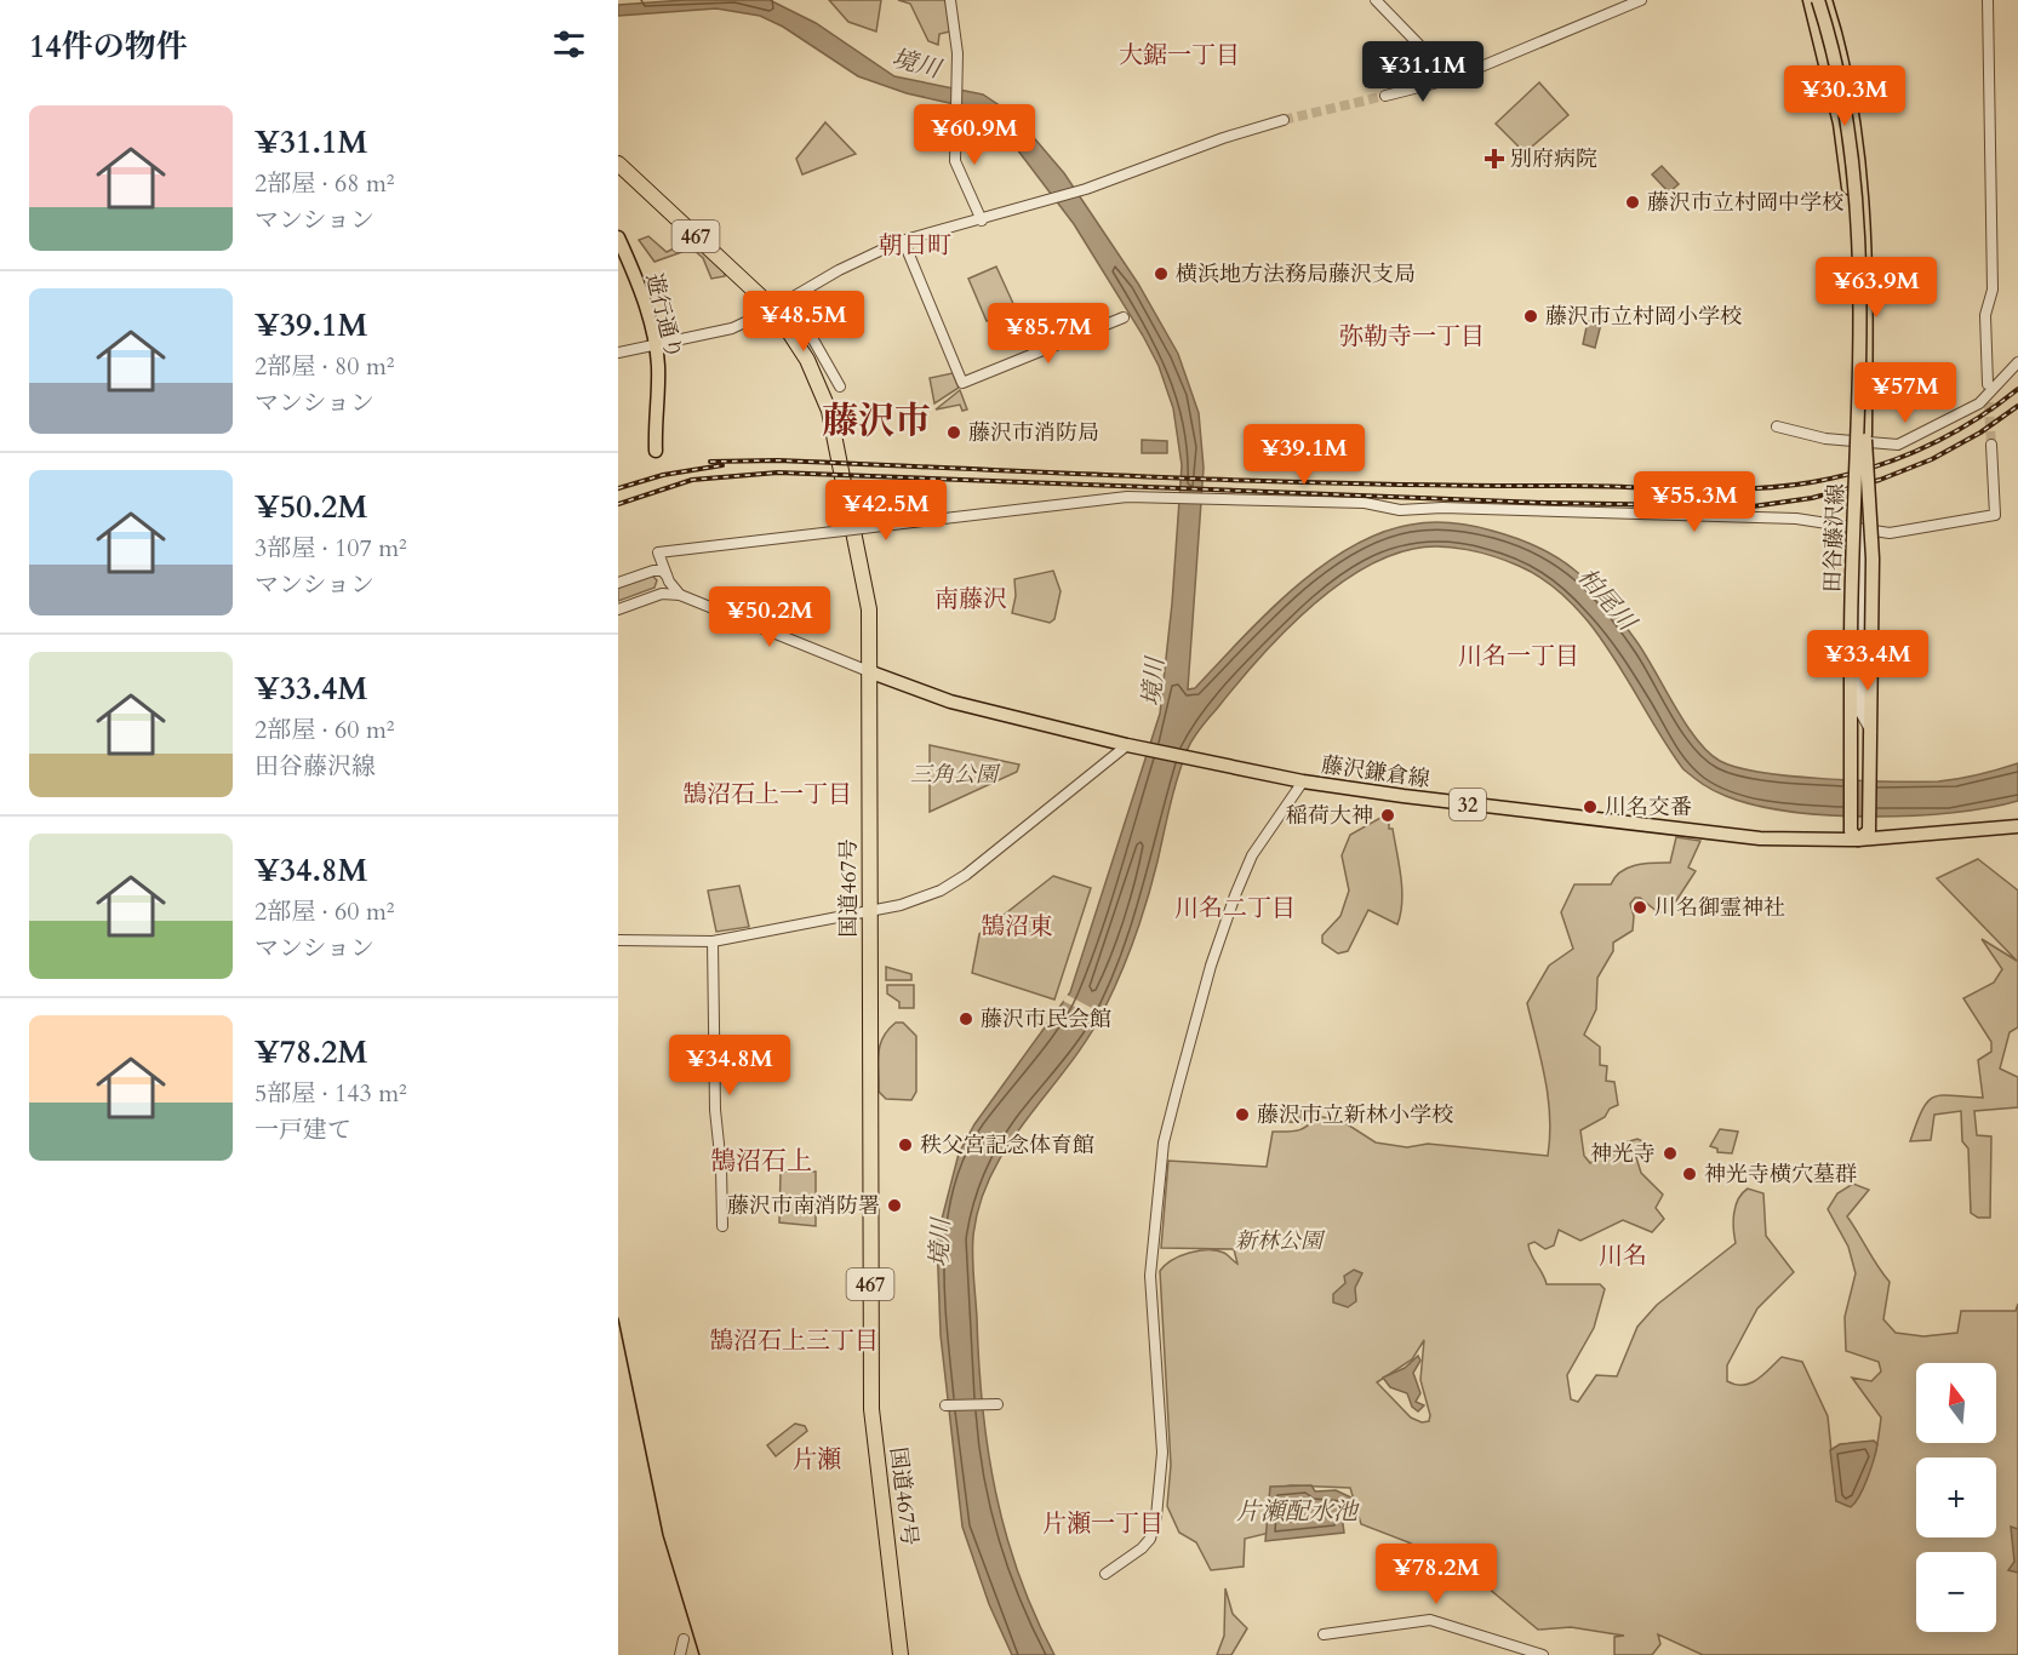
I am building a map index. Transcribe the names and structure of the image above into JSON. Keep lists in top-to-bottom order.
{
  "streets": {
    "highway": ["467", "国道467号"],
    "main road": [
      "遊行通り",
      "田谷藤沢線",
      "藤沢鎌倉線",
      "32"
    ]
  },
  "crossings": [
    ["田谷藤沢線", "藤沢鎌倉線"],
    ["藤沢鎌倉線", "国道467号"]
  ],
  "districts": [
    "大鋸一丁目",
    "朝日町",
    "弥勒寺一丁目",
    "藤沢市",
    "南藤沢",
    "川名一丁目",
    "鵠沼石上一丁目",
    "川名二丁目",
    "鵠沼東",
    "鵠沼石上",
    "川名",
    "鵠沼石上三丁目",
    "片瀬",
    "片瀬一丁目"
  ],
  "water": ["境川", "柏尾川", "片瀬配水池"],
  "parks": ["三角公園", "新林公園"],
  "places": {
    "health": ["別府病院"],
    "other": [
      "藤沢市立村岡中学校",
      "横浜地方法務局藤沢支局",
      "藤沢市立村岡小学校",
      "藤沢市消防局",
      "川名交番",
      "稲荷大神",
      "川名御霊神社",
      "藤沢市民会館",
      "藤沢市立新林小学校",
      "秩父宮記念体育館",
      "神光寺",
      "神光寺横穴墓群",
      "藤沢市南消防署"
    ]
  },
  "north": "top",
  "page": {
    "heading": "14件の物件",
    "price": [
      "¥31.1M",
      "¥30.3M",
      "¥60.9M",
      "¥63.9M",
      "¥48.5M",
      "¥85.7M",
      "¥57M",
      "¥39.1M",
      "¥55.3M",
      "¥42.5M",
      "¥50.2M",
      "¥33.4M",
      "¥34.8M",
      "¥78.2M"
    ],
    "list": [
      {
        "name": "¥31.1M",
        "note": "2部屋 · 68 m² · マンション"
      },
      {
        "name": "¥39.1M",
        "note": "2部屋 · 80 m² · マンション"
      },
      {
        "name": "¥50.2M",
        "note": "3部屋 · 107 m² · マンション"
      },
      {
        "name": "¥33.4M",
        "note": "2部屋 · 60 m² · 田谷藤沢線"
      },
      {
        "name": "¥34.8M",
        "note": "2部屋 · 60 m² · マンション"
      },
      {
        "name": "¥78.2M",
        "note": "5部屋 · 143 m² · 一戸建て"
      }
    ],
    "map_buttons": ["+", "−"]
  }
}
